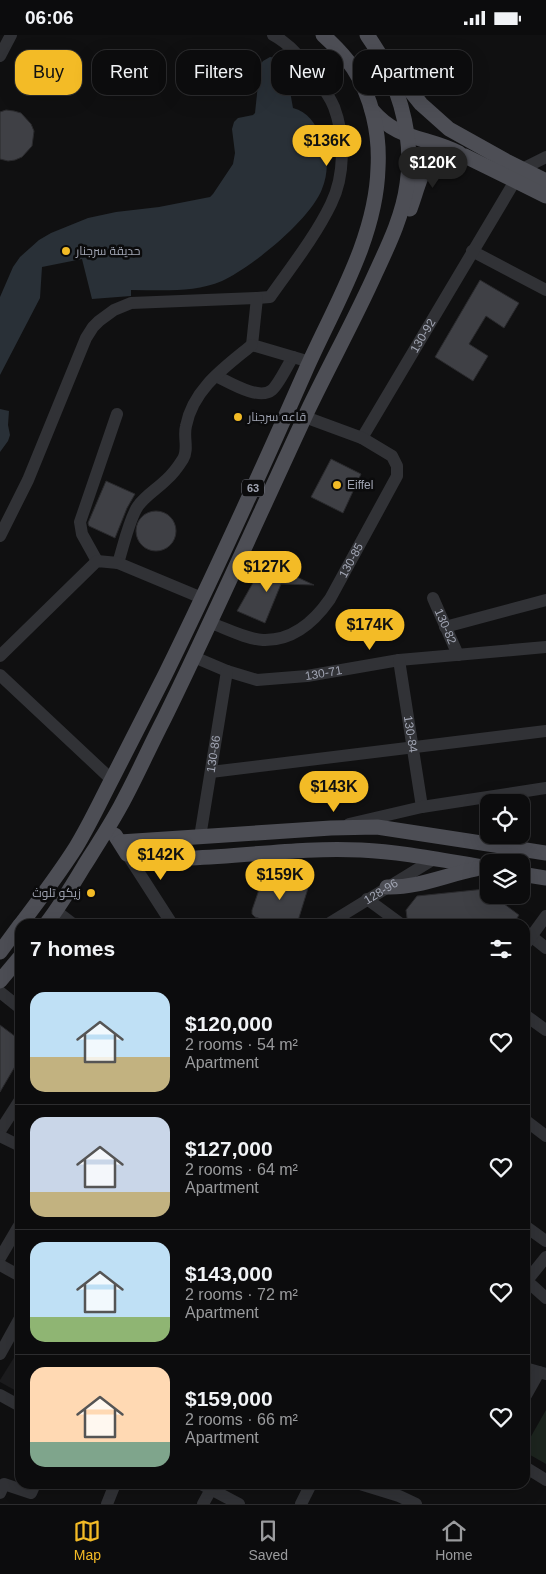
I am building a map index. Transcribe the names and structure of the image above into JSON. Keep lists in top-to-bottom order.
{
  "streets": {
    "main road": ["63"],
    "street": [
      "130-92",
      "130-85",
      "130-82",
      "130-71",
      "130-84",
      "130-86",
      "128-96"
    ]
  },
  "crossings": [
    ["130-92", "130-85"],
    ["63", "130-85"],
    ["63", "130-71"],
    ["130-82", "130-71"],
    ["130-71", "130-84"],
    ["130-71", "130-86"]
  ],
  "places": [
    "حديقة سرجنار",
    "قاعه سرجنار",
    "Eiffel",
    "زيكو تلوث"
  ],
  "page": {
    "status": "06:06",
    "chip": [
      "Buy",
      "Rent",
      "Filters",
      "New",
      "Apartment"
    ],
    "price": [
      "$136K",
      "$120K",
      "$127K",
      "$174K",
      "$143K",
      "$142K",
      "$159K"
    ],
    "heading": "7 homes",
    "list": [
      {
        "name": "$120,000",
        "note": "2 rooms · 54 m² · Apartment"
      },
      {
        "name": "$127,000",
        "note": "2 rooms · 64 m² · Apartment"
      },
      {
        "name": "$143,000",
        "note": "2 rooms · 72 m² · Apartment"
      },
      {
        "name": "$159,000",
        "note": "2 rooms · 66 m² · Apartment"
      }
    ],
    "tabs": ["Map", "Saved", "Home"]
  }
}
